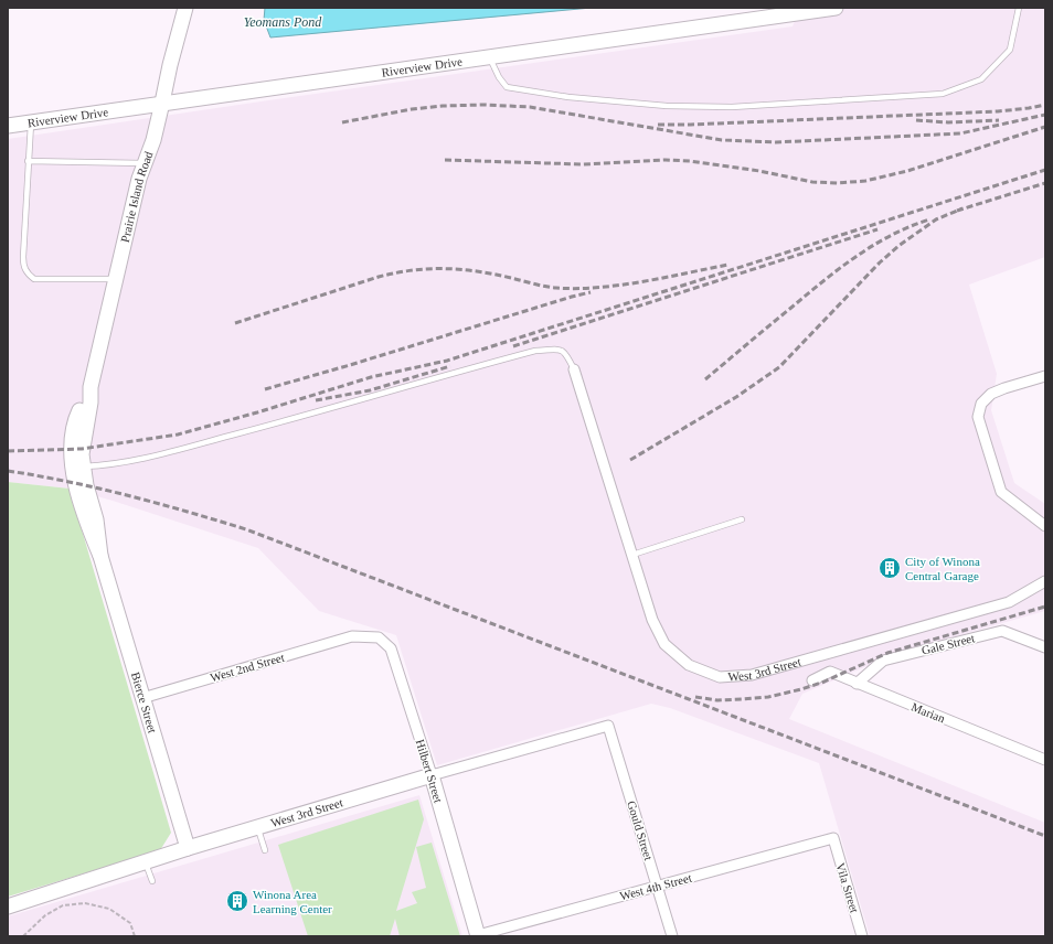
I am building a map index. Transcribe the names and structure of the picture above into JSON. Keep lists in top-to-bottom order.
{
  "streets": {
    "street": [
      "Riverview Drive",
      "Prairie Island Road",
      "Gale Street",
      "West 2nd Street",
      "West 3rd Street",
      "Bierce Street",
      "Marian",
      "Hilbert Street",
      "Gould Street",
      "West 4th Street",
      "Vila Street"
    ]
  },
  "crossings": [
    ["Riverview Drive", "Prairie Island Road"],
    ["Prairie Island Road", "Bierce Street"],
    ["Gale Street", "Marian"],
    ["West 2nd Street", "Bierce Street"],
    ["West 2nd Street", "Hilbert Street"],
    ["West 3rd Street", "Bierce Street"],
    ["West 3rd Street", "Hilbert Street"],
    ["West 3rd Street", "Gould Street"],
    ["Hilbert Street", "West 4th Street"],
    ["Gould Street", "West 4th Street"],
    ["West 4th Street", "Vila Street"]
  ],
  "water": ["Yeomans Pond"],
  "places": {
    "building": ["City of Winona Central Garage", "Winona Area Learning Center"]
  }
}
